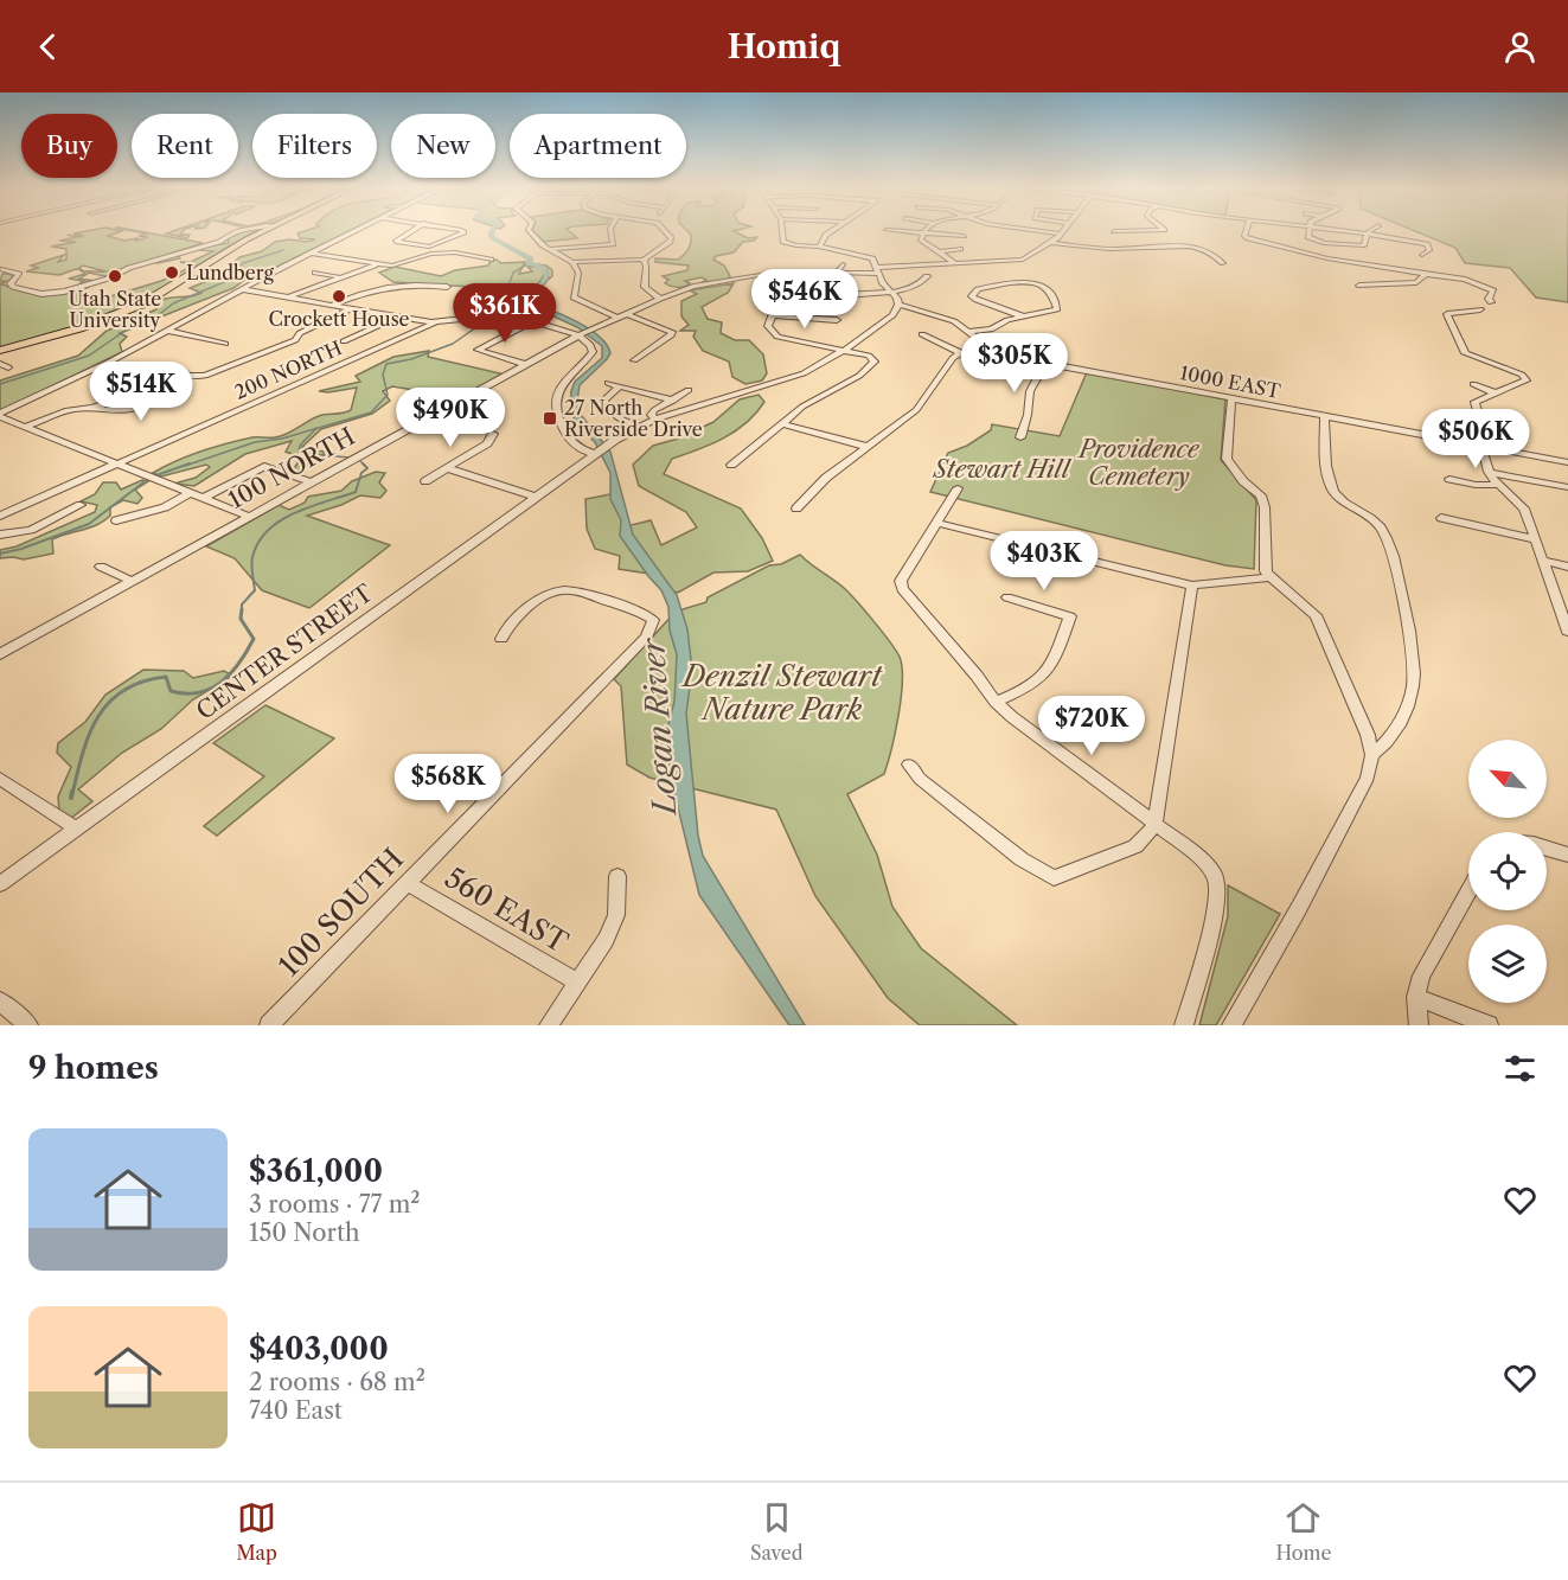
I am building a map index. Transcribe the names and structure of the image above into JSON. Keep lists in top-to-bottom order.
{
  "streets": {
    "street": [
      "200 NORTH",
      "1000 EAST",
      "100 NORTH",
      "CENTER STREET",
      "560 EAST",
      "100 SOUTH"
    ]
  },
  "crossings": [
    ["1000 EAST", "CENTER STREET"],
    ["560 EAST", "100 SOUTH"]
  ],
  "water": ["Logan River"],
  "parks": ["Providence Cemetery", "Stewart Hill", "Denzil Stewart Nature Park"],
  "places": {
    "other": ["Lundberg", "Utah State University", "Crockett House"],
    "transit": ["27 North Riverside Drive"]
  },
  "north": "top left",
  "page": {
    "header": "Homiq",
    "chip": [
      "Buy",
      "Rent",
      "Filters",
      "New",
      "Apartment"
    ],
    "price": [
      "$546K",
      "$361K",
      "$305K",
      "$514K",
      "$490K",
      "$506K",
      "$403K",
      "$720K",
      "$568K"
    ],
    "heading": "9 homes",
    "list": [
      {
        "name": "$361,000",
        "note": "3 rooms · 77 m² · 150 North"
      },
      {
        "name": "$403,000",
        "note": "2 rooms · 68 m² · 740 East"
      }
    ],
    "tabs": ["Map", "Saved", "Home"]
  }
}
